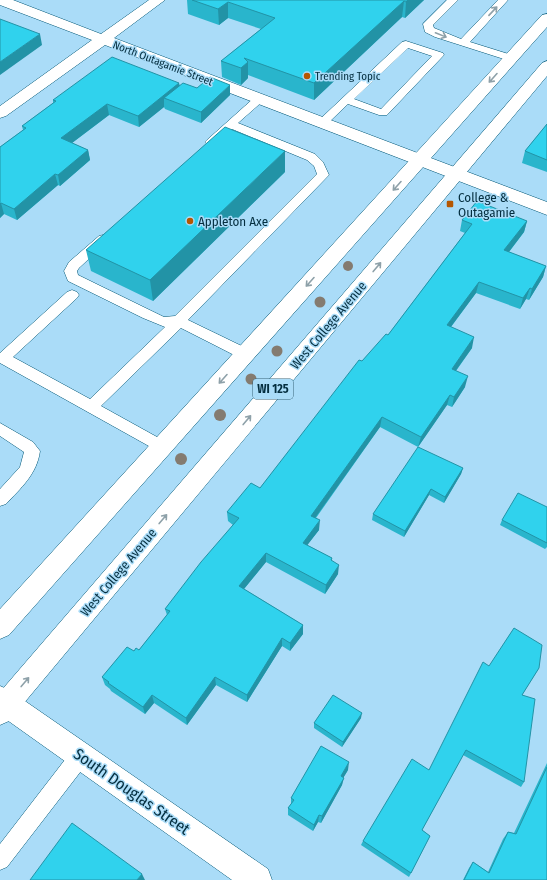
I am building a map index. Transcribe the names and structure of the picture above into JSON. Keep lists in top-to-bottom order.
{
  "streets": {
    "main road": [
      "North Outagamie Street",
      "West College Avenue",
      "WI 125",
      "South Douglas Street"
    ]
  },
  "crossings": [
    ["North Outagamie Street", "West College Avenue"],
    ["West College Avenue", "South Douglas Street"]
  ],
  "places": {
    "other": ["Trending Topic", "Appleton Axe"],
    "transit": ["College & Outagamie"]
  }
}
